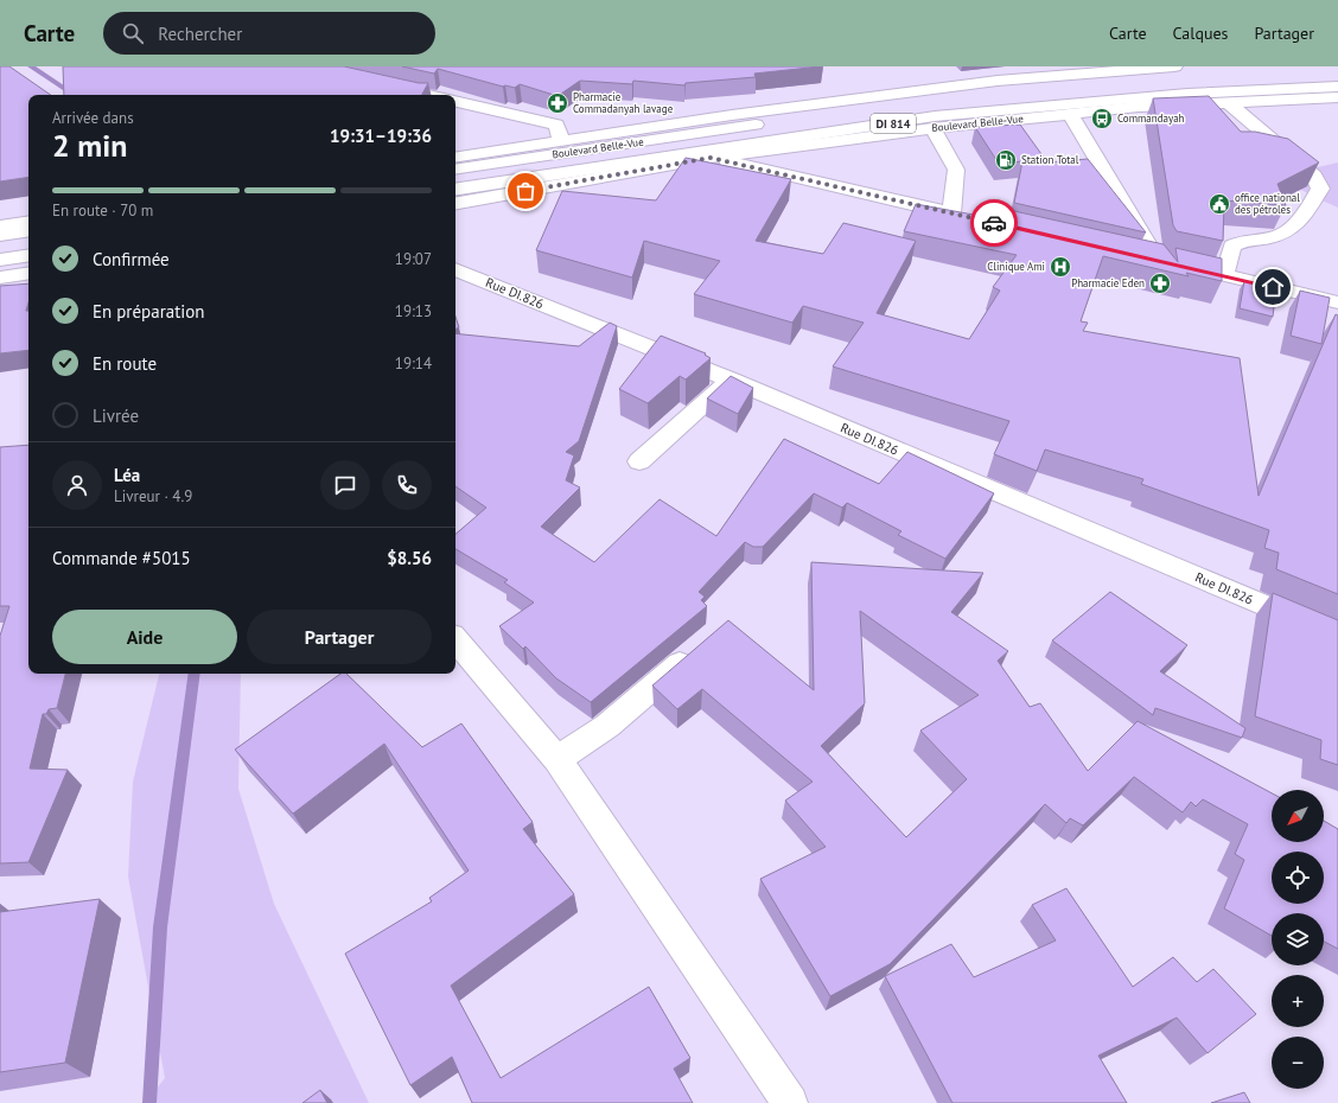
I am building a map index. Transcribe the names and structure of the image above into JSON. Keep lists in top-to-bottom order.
{
  "streets": {
    "street": ["DI 814", "Boulevard Belle-Vue", "Rue DI.826"]
  },
  "places": {
    "pharmacy": ["Pharmacie Commadanyah lavage", "Pharmacie Eden"],
    "bus stop": ["Commandayah"],
    "fuel station": ["Station Total"],
    "public building": ["office national des pétroles"],
    "hospital": ["Clinique Ami"]
  },
  "north": "bottom left",
  "page": {
    "header": "Carte",
    "search": "Rechercher",
    "nav": ["Carte", "Calques", "Partager"],
    "heading": ["2 min", "Arrivée dans", "19:31–19:36"],
    "panel": [
      "Léa",
      "Livreur · 4.9",
      "Commande #5015",
      "$8.56"
    ],
    "bar": "En route · 70 m",
    "list": [
      ["Confirmée", "19:07"],
      ["En préparation", "19:13"],
      ["En route", "19:14"],
      "Livrée"
    ],
    "buttons": ["Aide", "Partager"],
    "map_buttons": ["+", "−"]
  }
}
